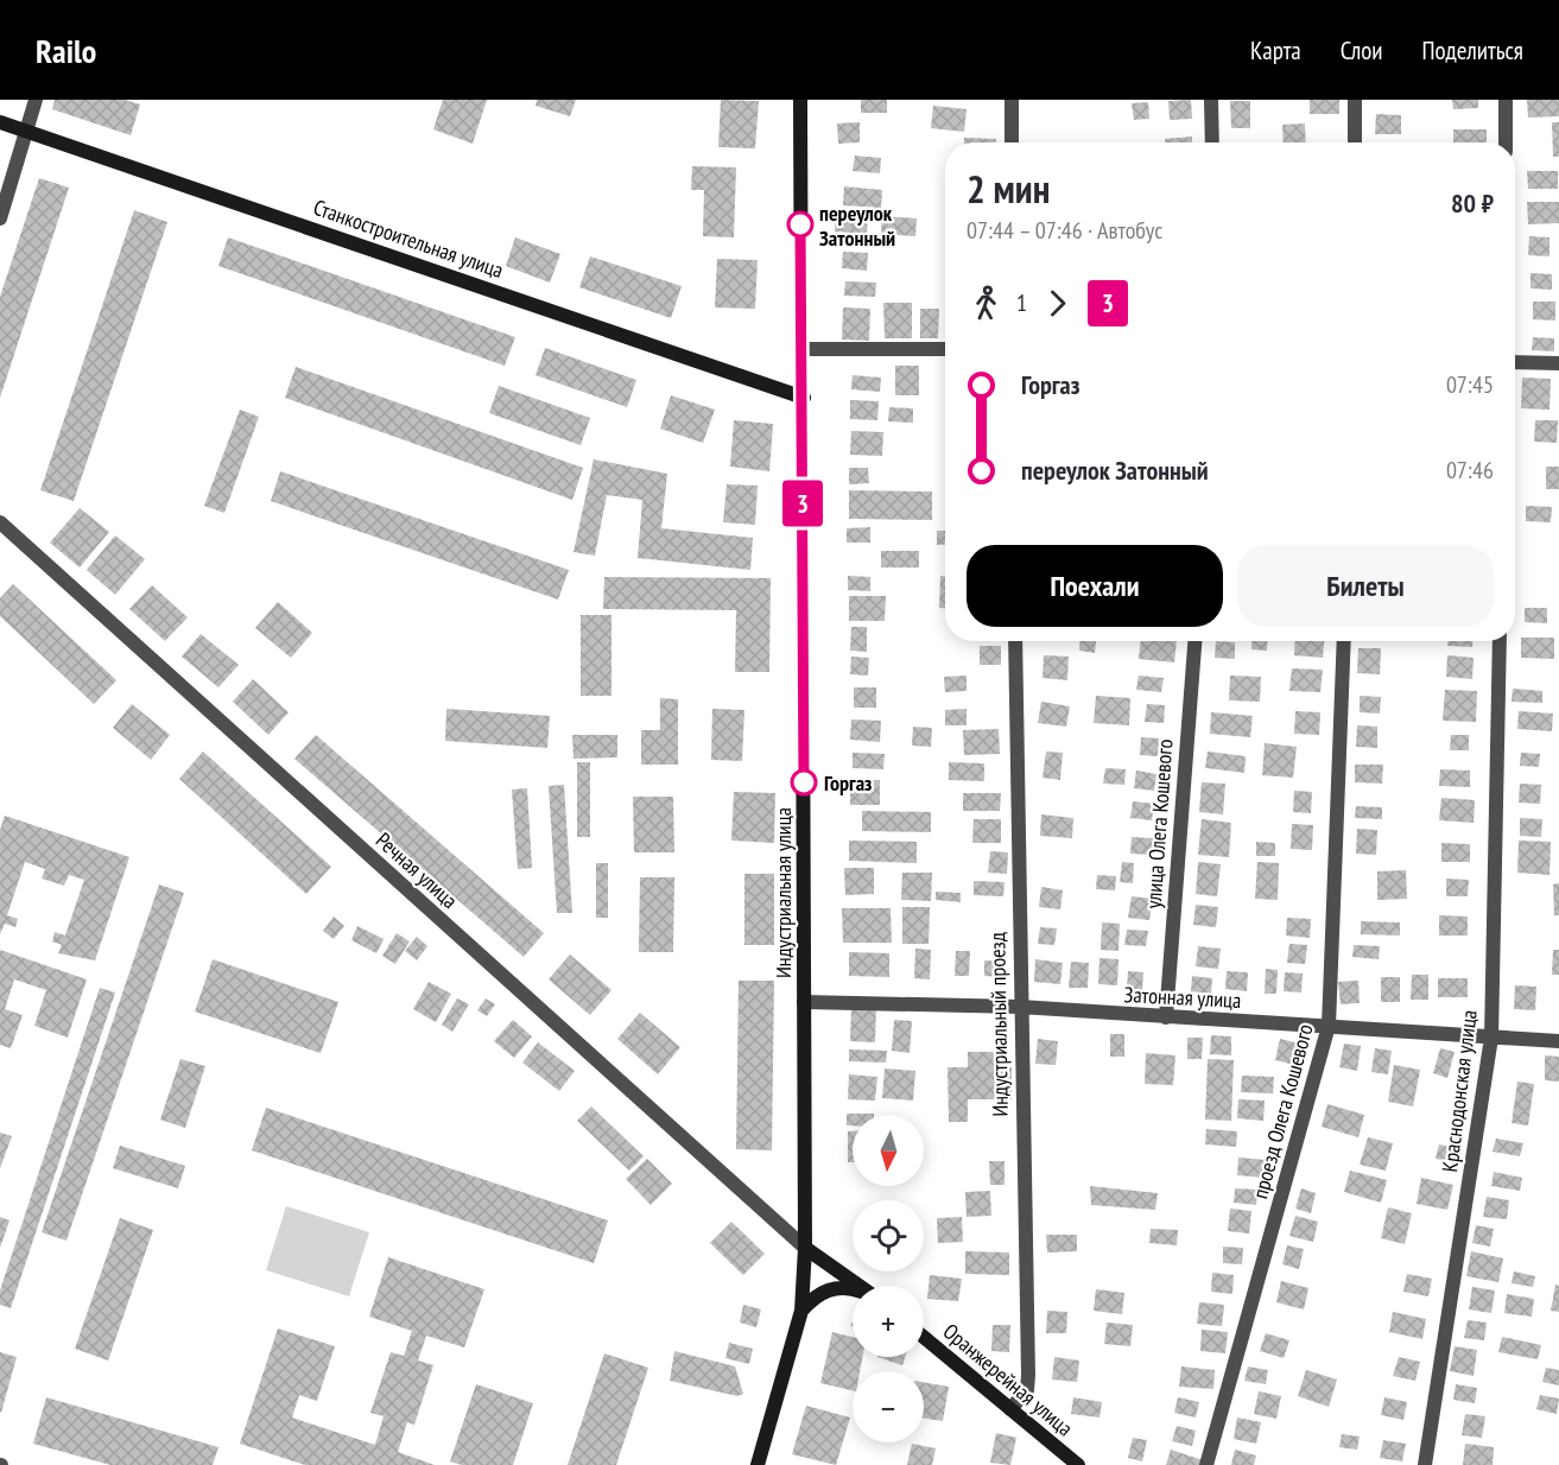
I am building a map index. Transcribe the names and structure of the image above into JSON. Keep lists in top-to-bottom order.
{
  "streets": {
    "main road": ["Станкостроительная улица", "Индустриальная улица", "Оранжерейная улица"],
    "street": [
      "улица Олега Кошевого",
      "Речная улица",
      "Затонная улица",
      "Индустриальный проезд",
      "Краснодонская улица",
      "проезд Олега Кошевого"
    ]
  },
  "crossings": [
    ["Станкостроительная улица", "Индустриальная улица"],
    ["улица Олега Кошевого", "Затонная улица"],
    ["Речная улица", "Индустриальная улица"],
    ["Индустриальная улица", "Затонная улица"],
    ["Затонная улица", "Индустриальный проезд"],
    ["Затонная улица", "Краснодонская улица"],
    ["Затонная улица", "проезд Олега Кошевого"],
    ["Индустриальный проезд", "Оранжерейная улица"]
  ],
  "places": ["переулок Затонный", "Горгаз"],
  "lines": ["bus line 3"],
  "north": "bottom",
  "page": {
    "header": "Railo",
    "nav": ["Карта", "Слои", "Поделиться"],
    "on_map": "3",
    "heading": ["2 мин", "07:44 – 07:46 · Автобус", "80 ₽"],
    "legs": ["1", "3"],
    "list": [
      {
        "name": "Горгаз",
        "value": "07:45"
      },
      {
        "name": "переулок Затонный",
        "value": "07:46"
      }
    ],
    "buttons": ["Поехали", "Билеты"],
    "map_buttons": ["+", "−"]
  }
}
